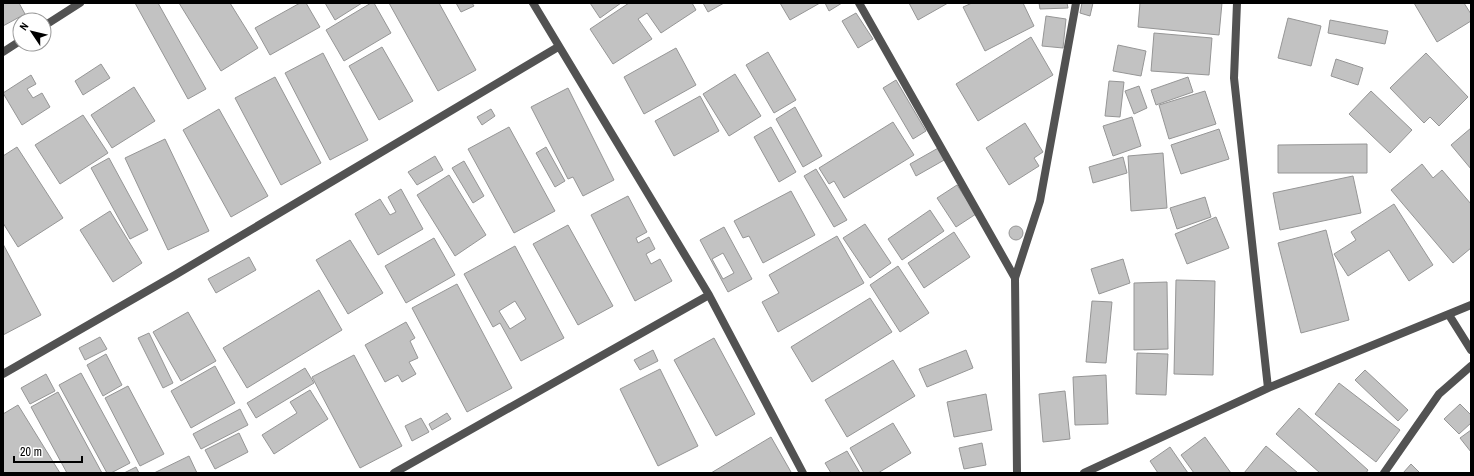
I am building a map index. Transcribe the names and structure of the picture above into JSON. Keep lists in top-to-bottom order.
{
  "scale_bar": "20 m",
  "north": "top left"
}
